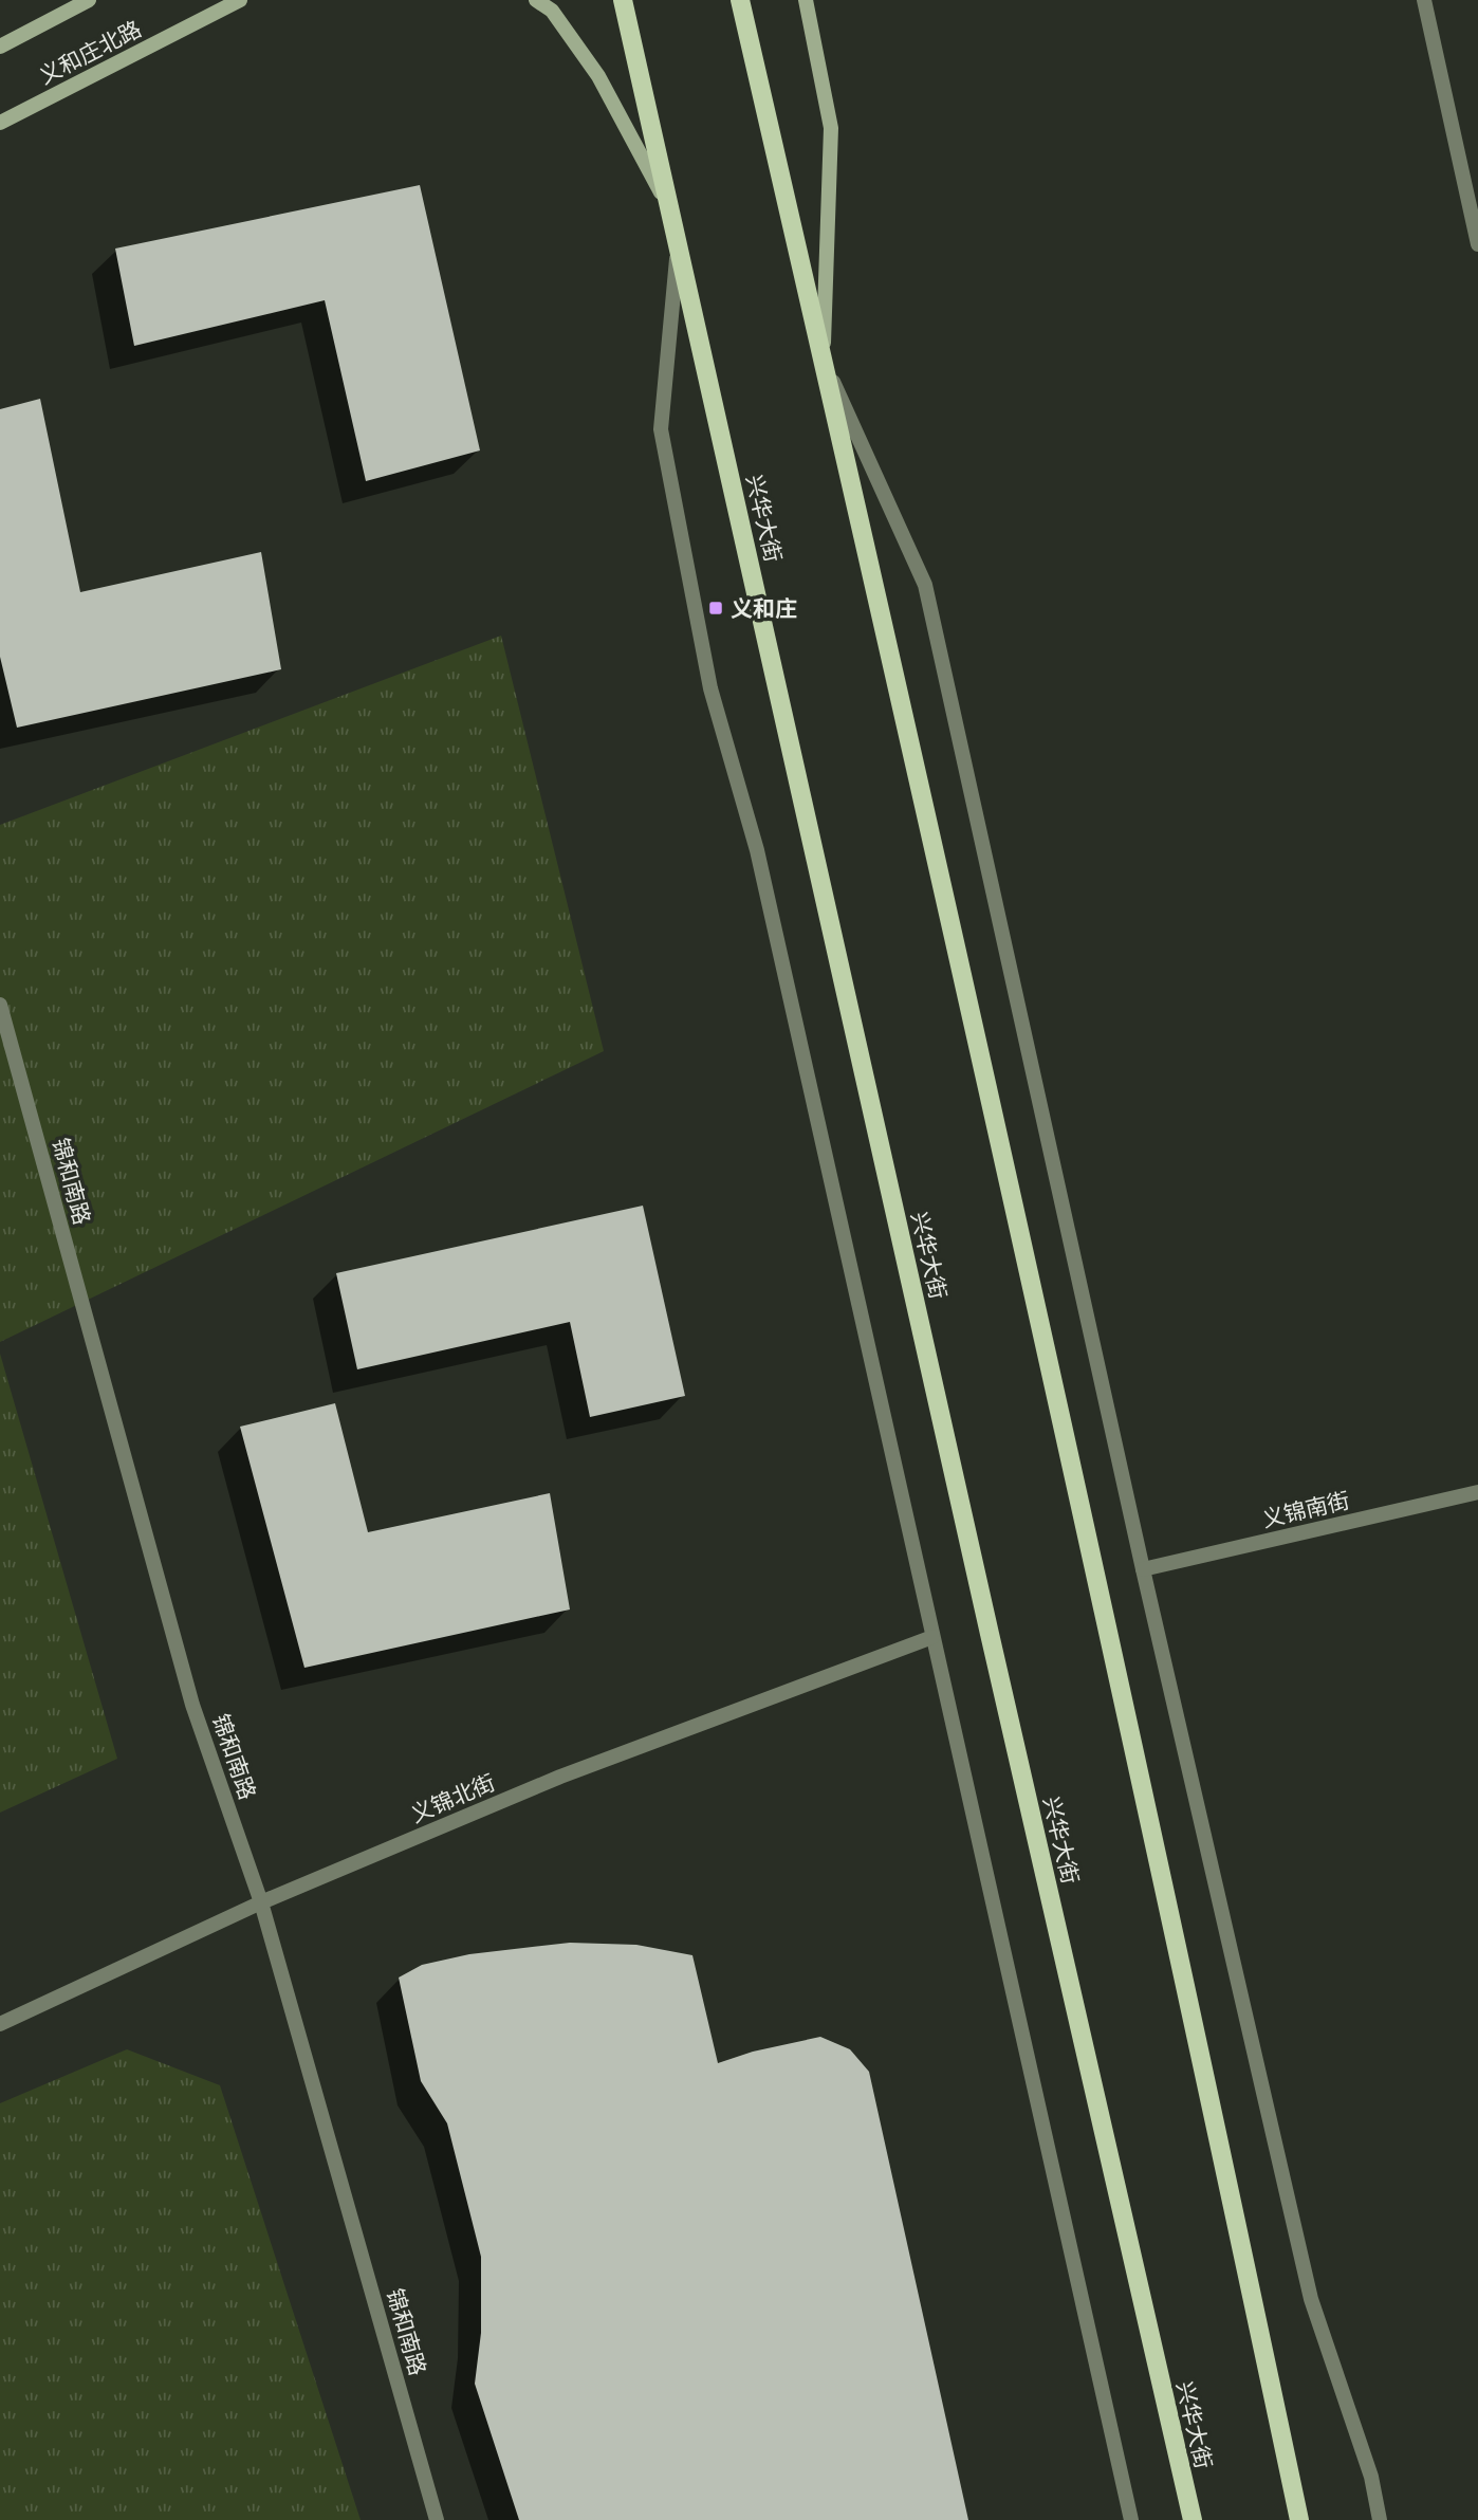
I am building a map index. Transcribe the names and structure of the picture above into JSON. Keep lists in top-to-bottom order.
{
  "streets": {
    "main road": ["义和庄北路", "兴华大街"],
    "street": ["锦和南路", "义锦南街", "义锦北街"]
  },
  "crossings": [
    ["锦和南路", "义锦北街"]
  ],
  "places": {
    "transit": ["义和庄"]
  }
}
